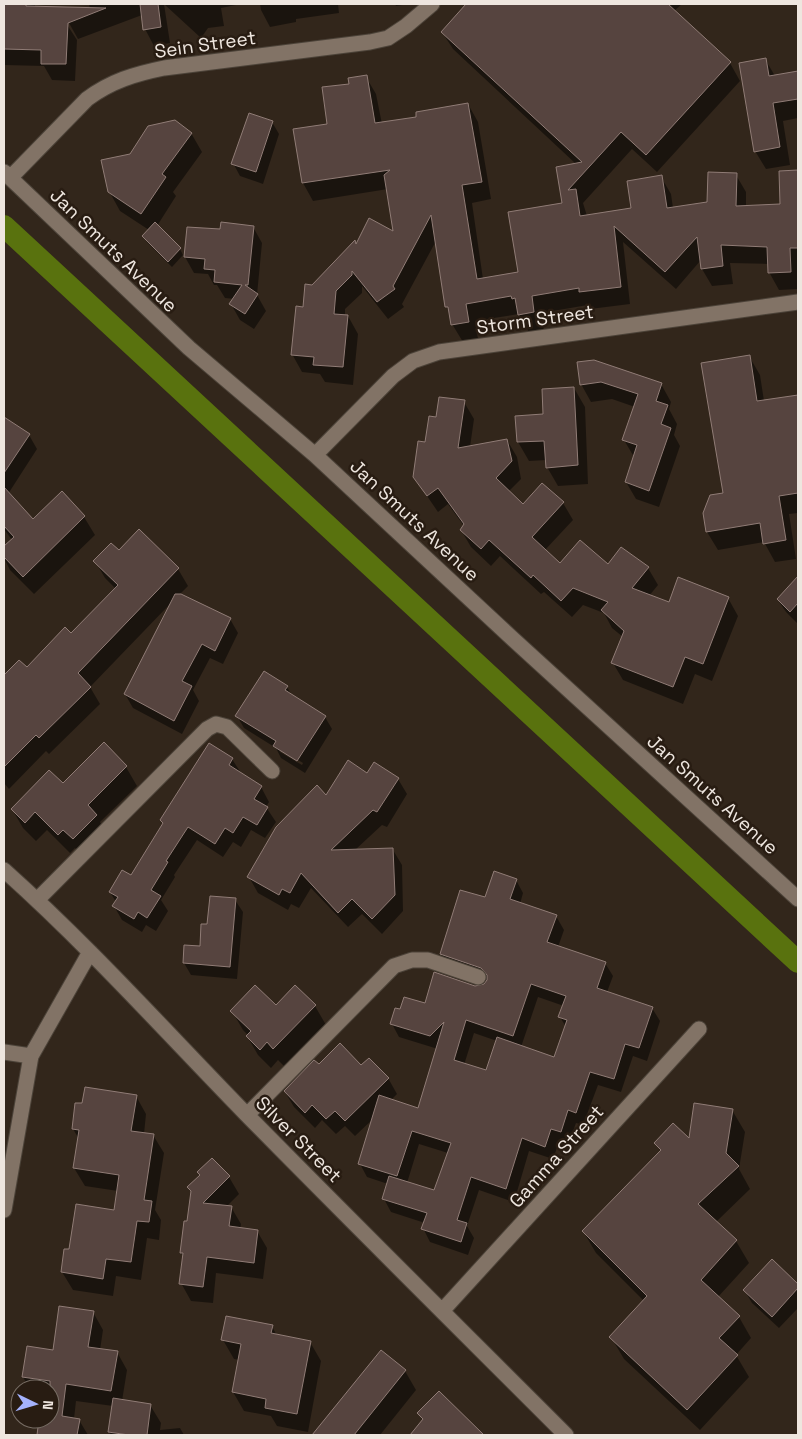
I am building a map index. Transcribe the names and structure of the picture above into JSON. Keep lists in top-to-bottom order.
{
  "streets": {
    "street": [
      "Sein Street",
      "Jan Smuts Avenue",
      "Storm Street",
      "Silver Street",
      "Gamma Street"
    ]
  },
  "crossings": [
    ["Sein Street", "Jan Smuts Avenue"],
    ["Jan Smuts Avenue", "Storm Street"],
    ["Silver Street", "Gamma Street"]
  ],
  "north": "right"
}
